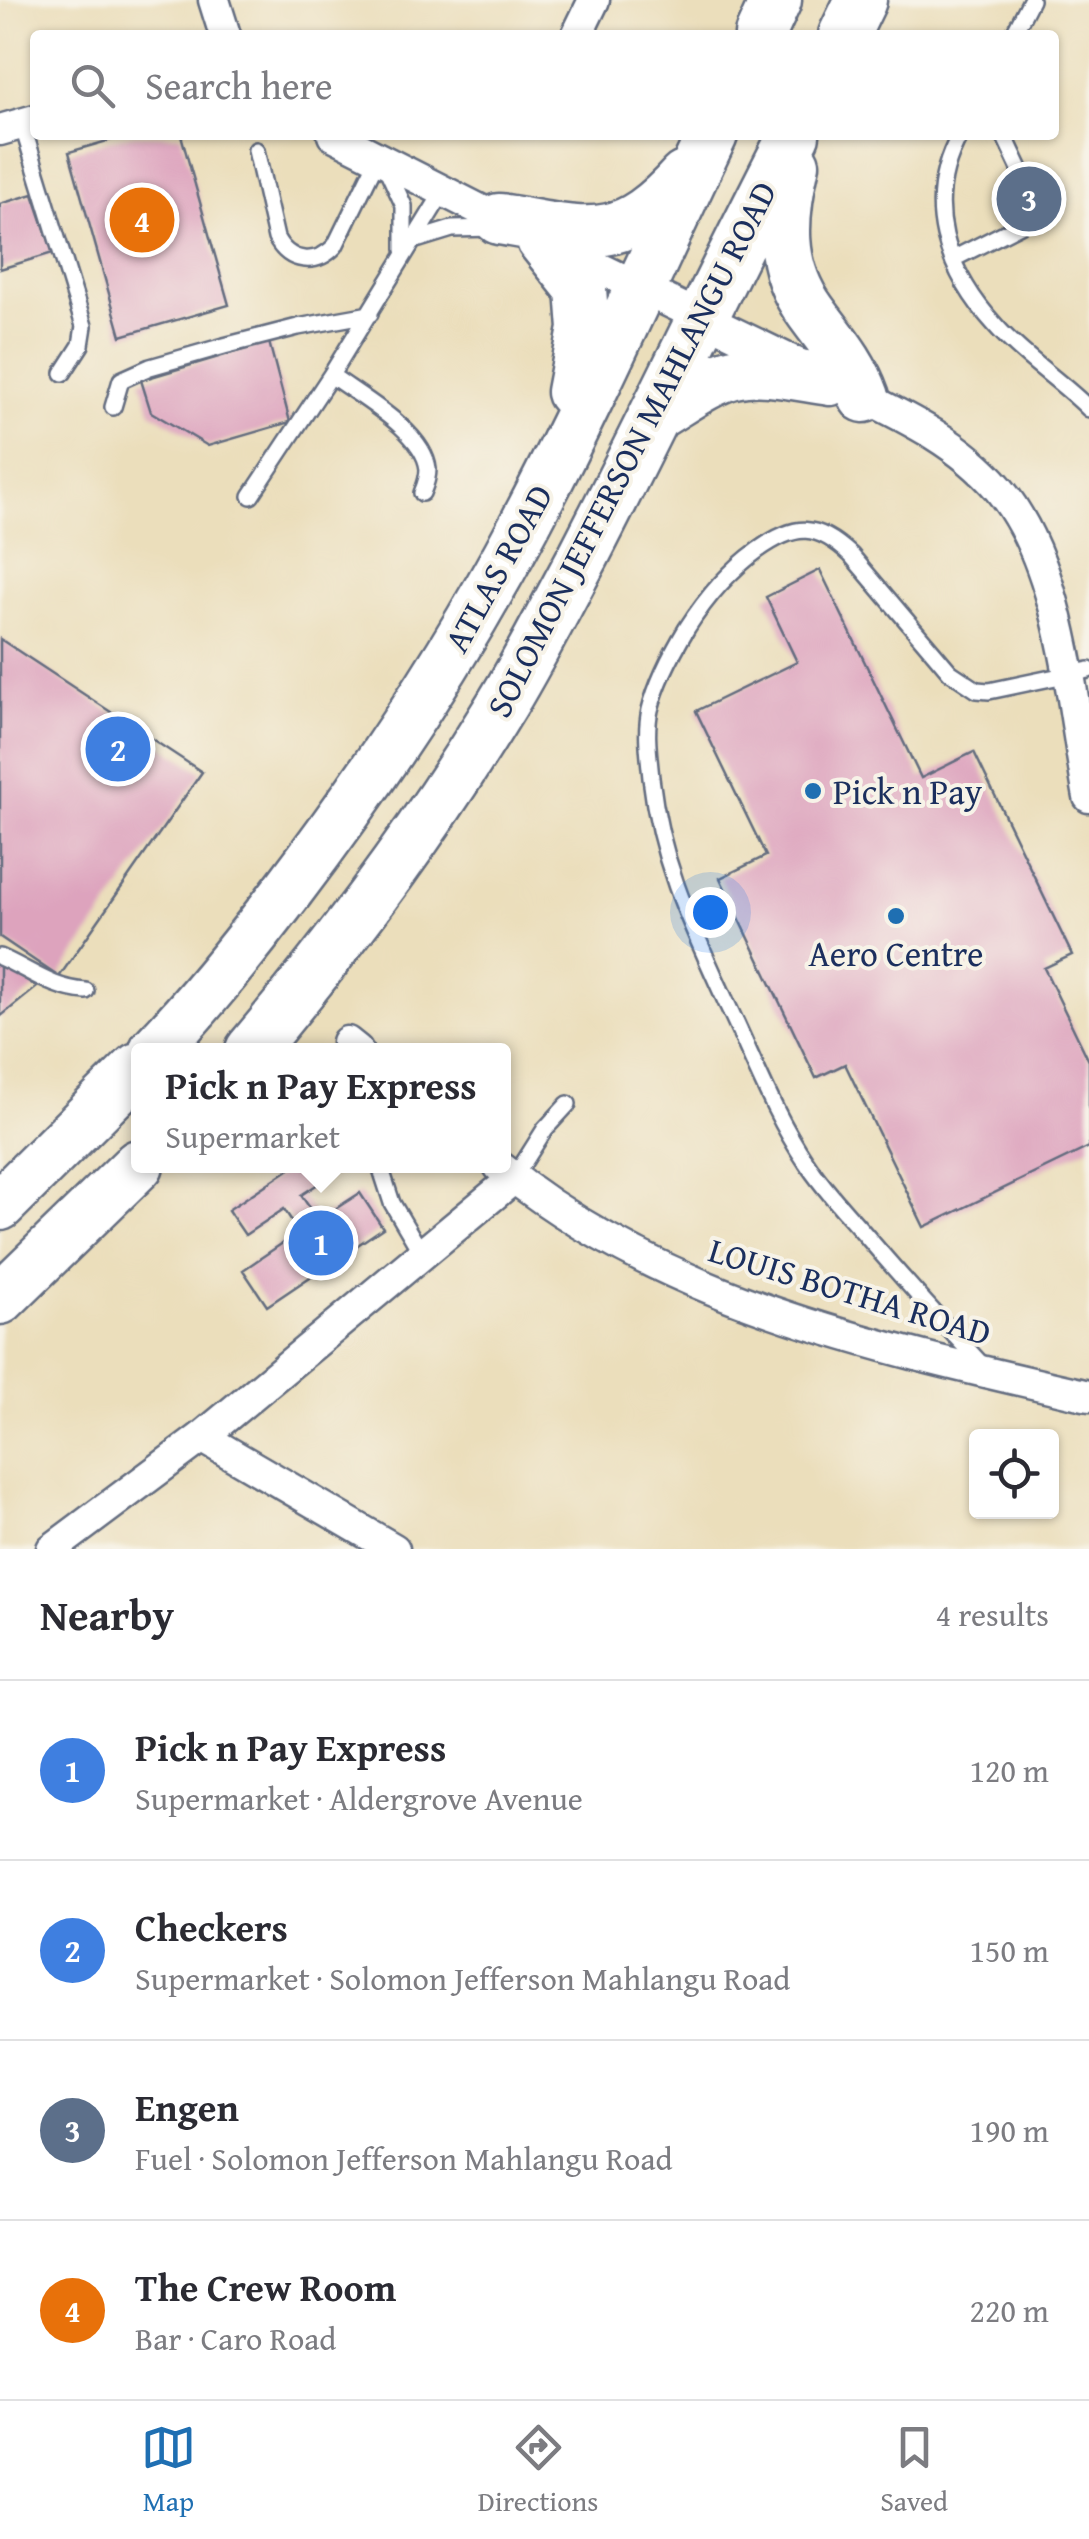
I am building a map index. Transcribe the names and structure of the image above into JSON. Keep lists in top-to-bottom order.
{
  "streets": {
    "main road": ["SOLOMON JEFFERSON MAHLANGU ROAD", "ATLAS ROAD"],
    "street": ["LOUIS BOTHA ROAD"]
  },
  "crossings": [
    ["SOLOMON JEFFERSON MAHLANGU ROAD", "ATLAS ROAD"]
  ],
  "places": ["Pick n Pay", "Aero Centre"],
  "page": {
    "search": "Search here",
    "pins": [
      "3",
      "4",
      "2",
      "1"
    ],
    "popup": ["Pick n Pay Express", "Supermarket"],
    "heading": ["Nearby", "4 results"],
    "list": [
      {
        "mark": "1",
        "name": "Pick n Pay Express",
        "note": "Supermarket · Aldergrove Avenue",
        "value": "120 m"
      },
      {
        "mark": "2",
        "name": "Checkers",
        "note": "Supermarket · Solomon Jefferson Mahlangu Road",
        "value": "150 m"
      },
      {
        "mark": "3",
        "name": "Engen",
        "note": "Fuel · Solomon Jefferson Mahlangu Road",
        "value": "190 m"
      },
      {
        "mark": "4",
        "name": "The Crew Room",
        "note": "Bar · Caro Road",
        "value": "220 m"
      }
    ],
    "nav": ["Map", "Directions", "Saved"]
  }
}
